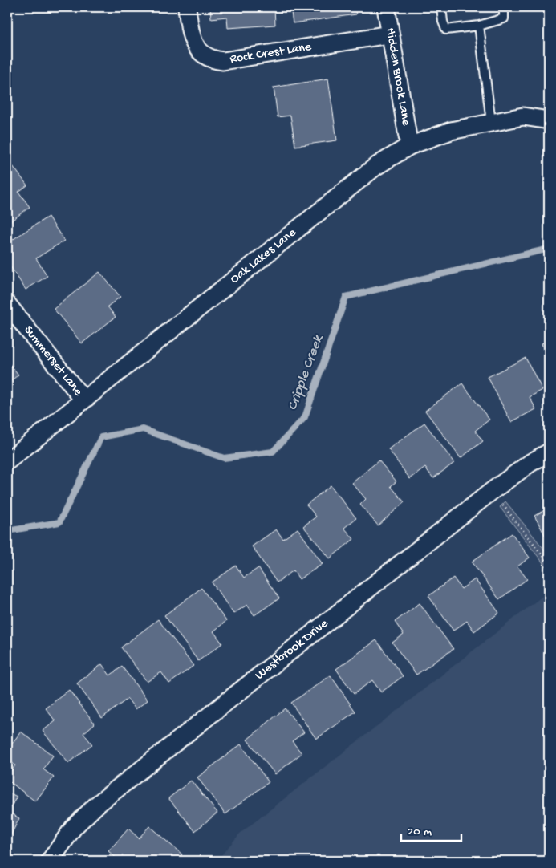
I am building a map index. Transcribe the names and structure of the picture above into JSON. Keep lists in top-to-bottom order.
{
  "streets": {
    "street": [
      "Rock Crest Lane",
      "Hidden Brook Lane",
      "Oak Lakes Lane",
      "Summerset Lane",
      "Westbrook Drive"
    ]
  },
  "crossings": [
    ["Rock Crest Lane", "Hidden Brook Lane"],
    ["Hidden Brook Lane", "Oak Lakes Lane"],
    ["Oak Lakes Lane", "Summerset Lane"]
  ],
  "water": ["Cripple Creek"],
  "scale_bar": "20 m"
}
